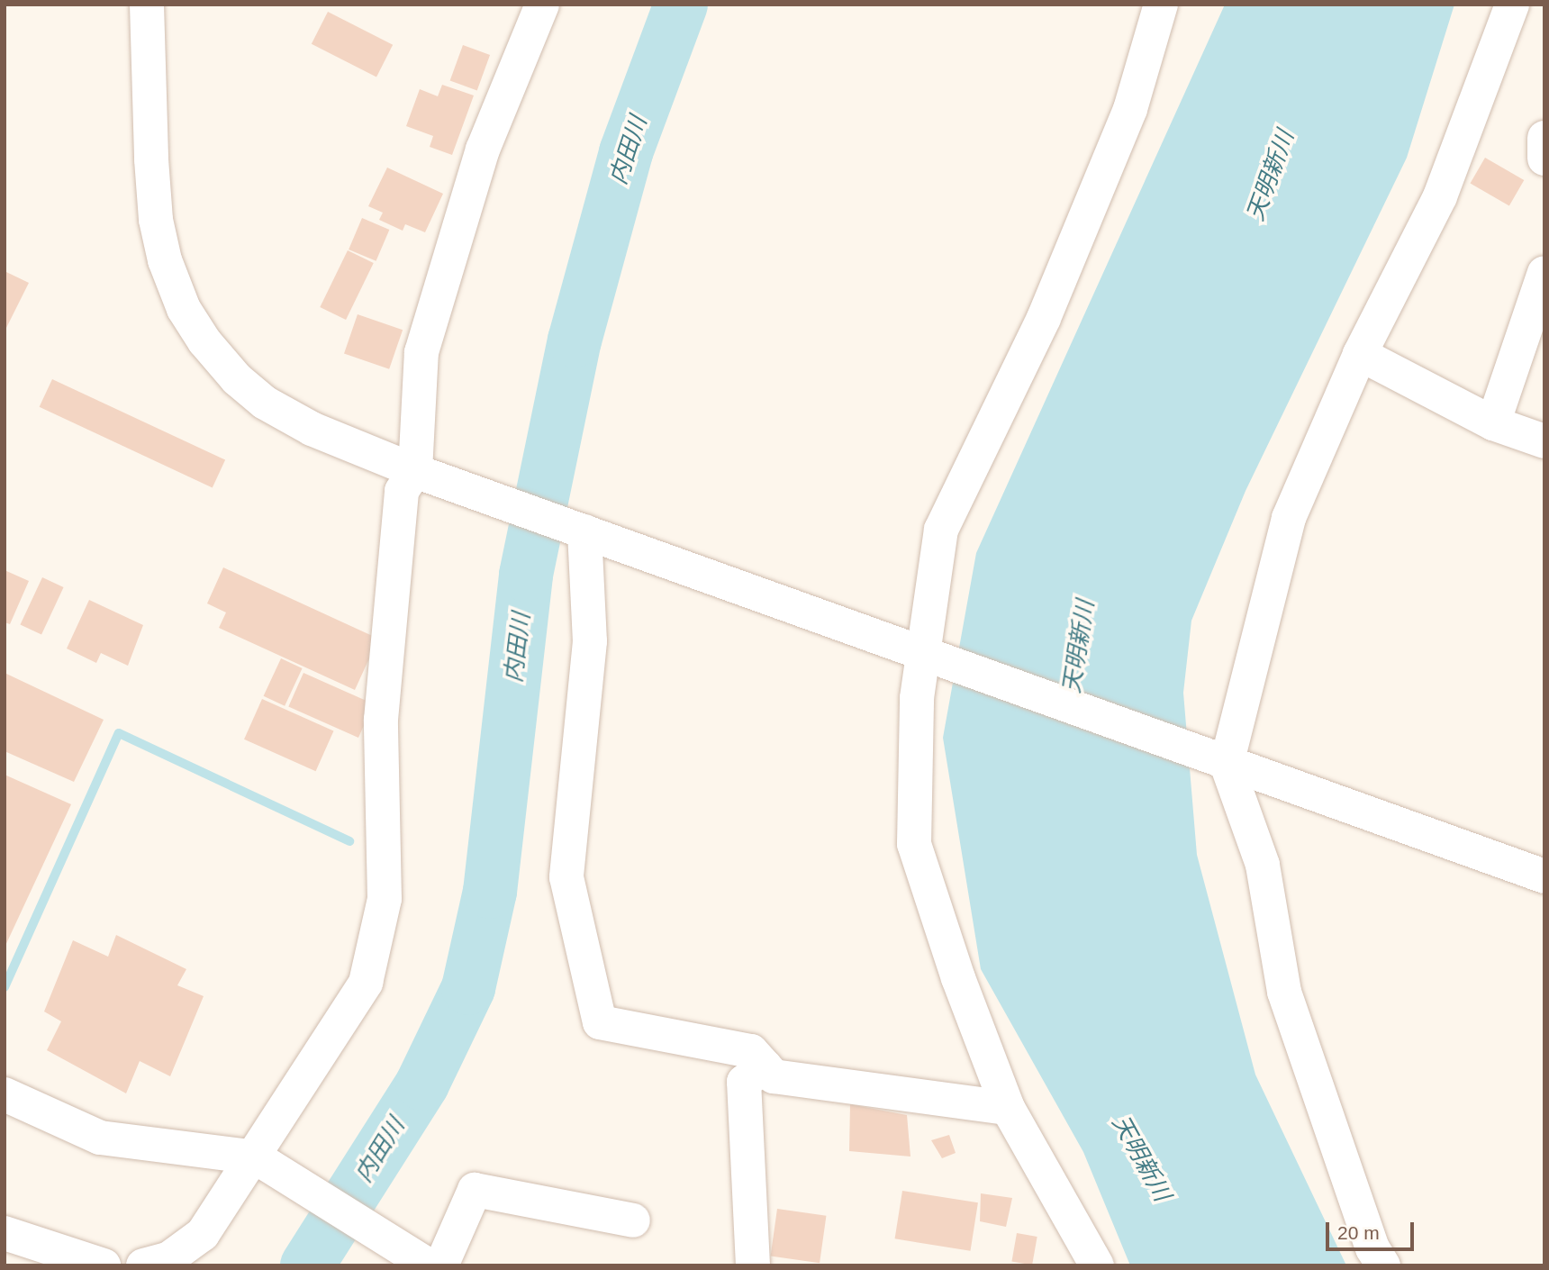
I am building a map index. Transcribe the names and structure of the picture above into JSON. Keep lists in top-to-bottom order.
{
  "water": ["内田川", "天明新川"],
  "scale_bar": "20 m"
}
